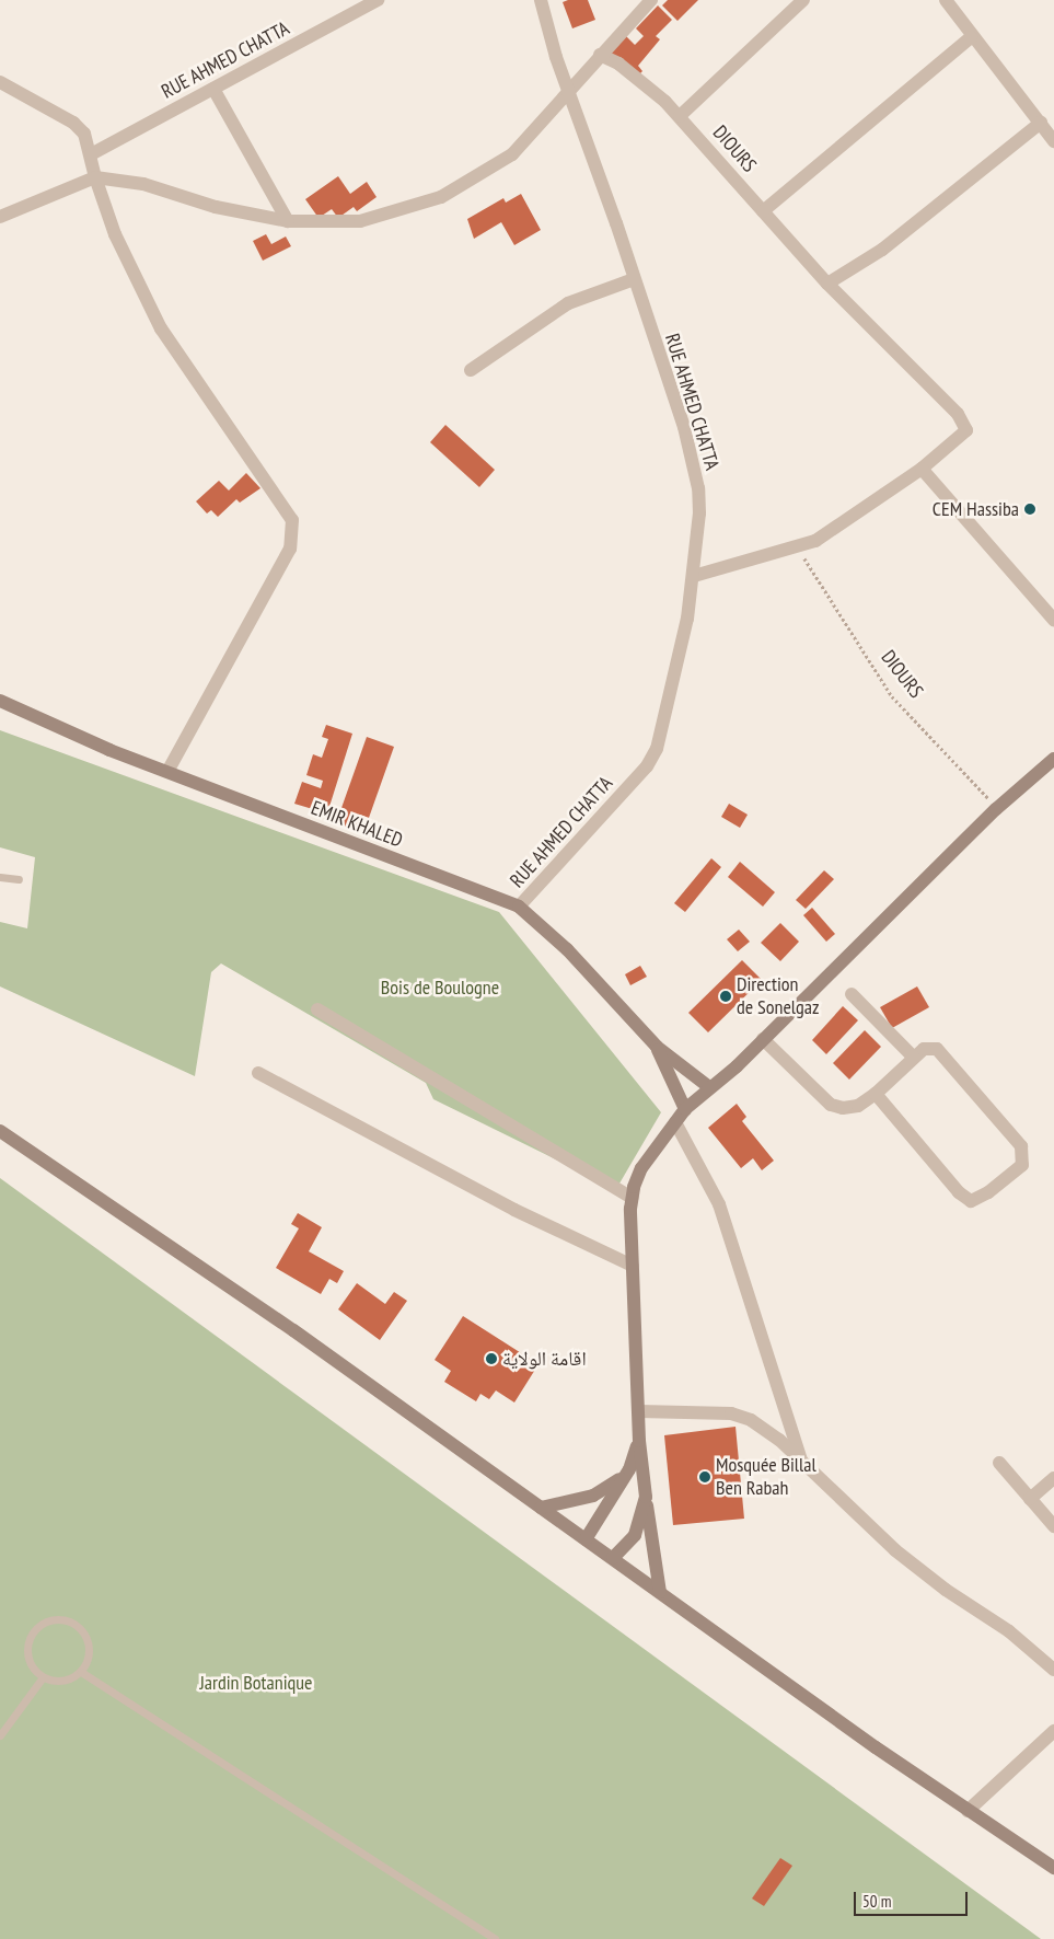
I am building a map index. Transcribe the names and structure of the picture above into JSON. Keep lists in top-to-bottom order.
{
  "streets": {
    "street": ["RUE AHMED CHATTA", "DIOURS", "EMIR KHALED"]
  },
  "crossings": [
    ["RUE AHMED CHATTA", "DIOURS"],
    ["RUE AHMED CHATTA", "EMIR KHALED"]
  ],
  "parks": ["Bois de Boulogne", "Jardin Botanique"],
  "places": [
    "CEM Hassiba",
    "Direction de Sonelgaz",
    "اقامة الولاية",
    "Mosquée Billal Ben Rabah"
  ],
  "scale_bar": "50 m"
}
